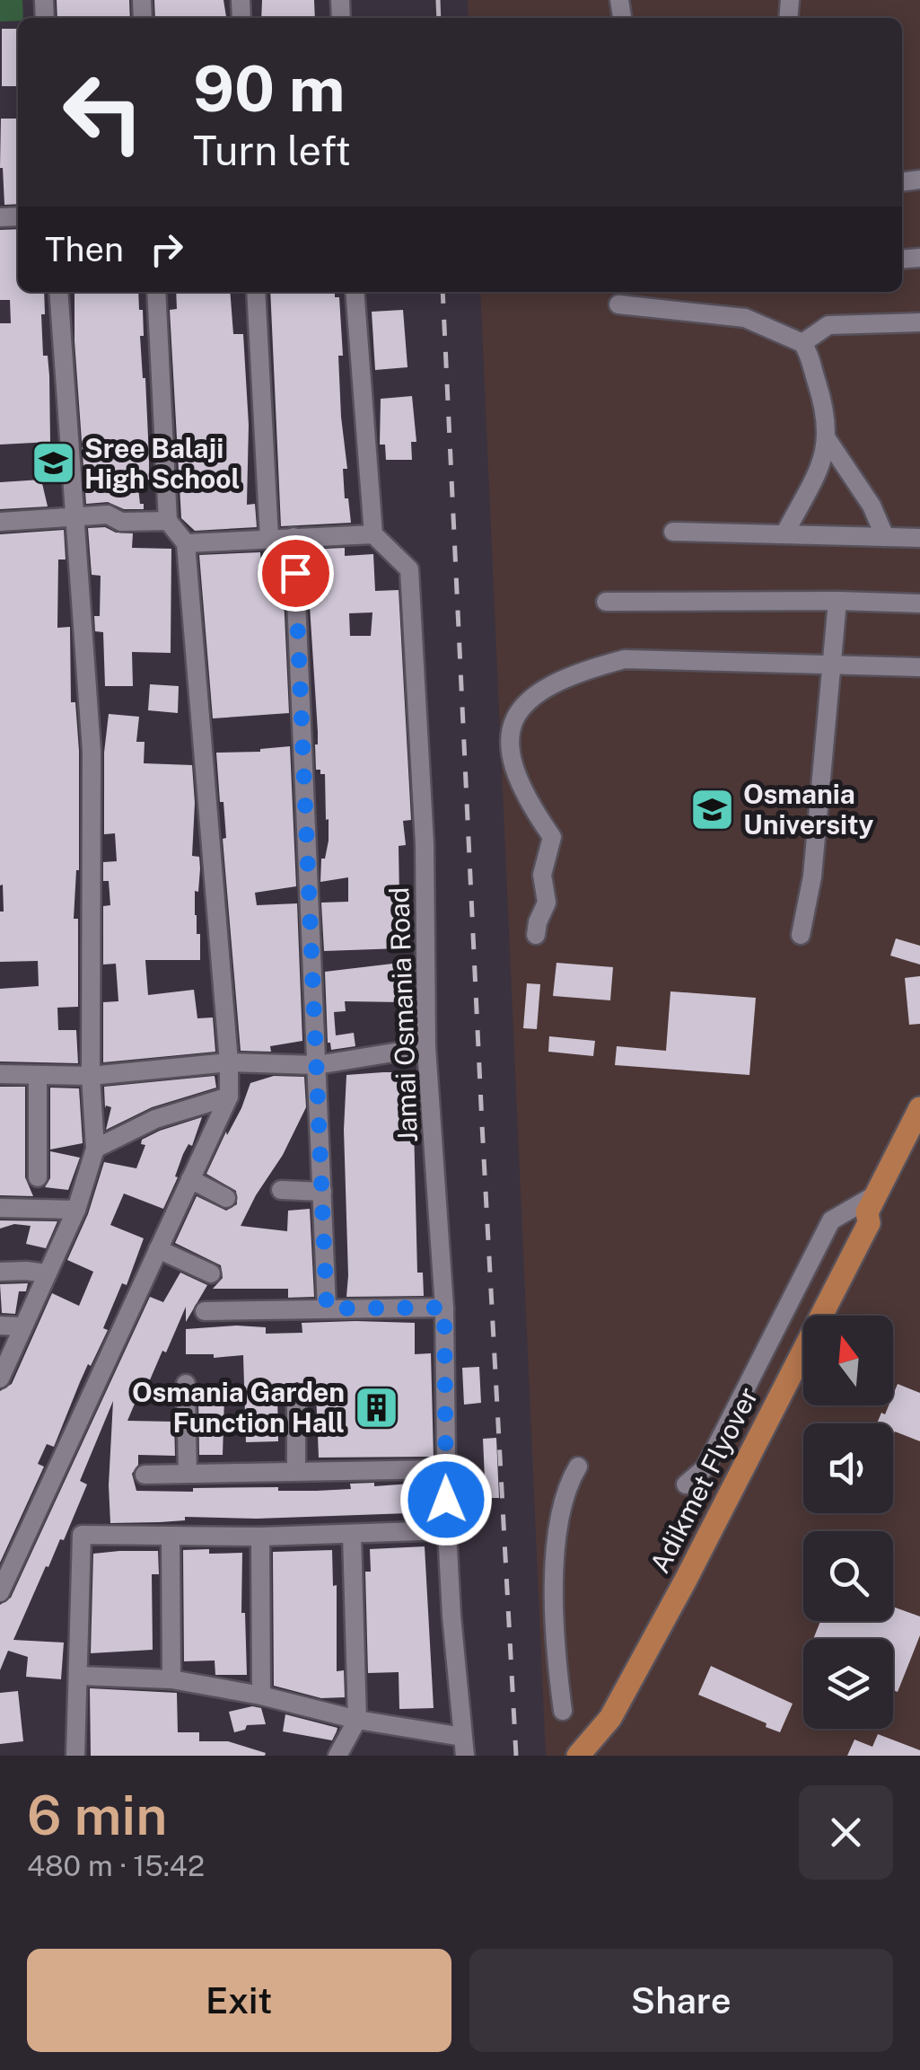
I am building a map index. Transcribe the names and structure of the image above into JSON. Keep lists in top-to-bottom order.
{
  "streets": {
    "main road": ["Adikmet Flyover"],
    "street": ["Jamai Osmania Road"]
  },
  "places": {
    "school or university": ["Sree Balaji High School", "Osmania University"],
    "building": ["Osmania Garden Function Hall"]
  },
  "north": "top",
  "page": {
    "turn": ["90 m", "Turn left"],
    "then": "Then",
    "heading": ["6 min", "480 m · 15:42"],
    "buttons": ["Exit", "Share"]
  }
}
